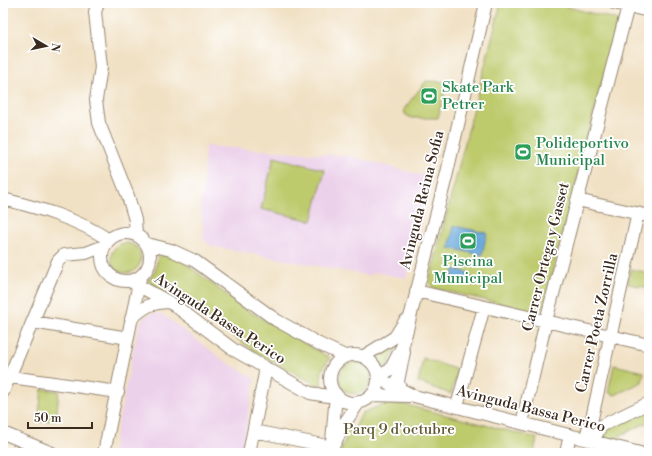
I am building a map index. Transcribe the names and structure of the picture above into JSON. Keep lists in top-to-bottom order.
{
  "streets": {
    "street": [
      "Avinguda Reina Sofia",
      "Carrer Ortega y Gasset",
      "Avinguda Bassa Perico",
      "Carrer Poeta Zorrilla"
    ]
  },
  "crossings": [
    ["Avinguda Reina Sofia", "Avinguda Bassa Perico"],
    ["Carrer Ortega y Gasset", "Avinguda Bassa Perico"],
    ["Avinguda Bassa Perico", "Carrer Poeta Zorrilla"]
  ],
  "parks": ["Parq 9 d'octubre"],
  "places": {
    "sports": ["Skate Park Petrer", "Polideportivo Municipal", "Piscina Municipal"]
  },
  "scale_bar": "50 m",
  "north": "right"
}
